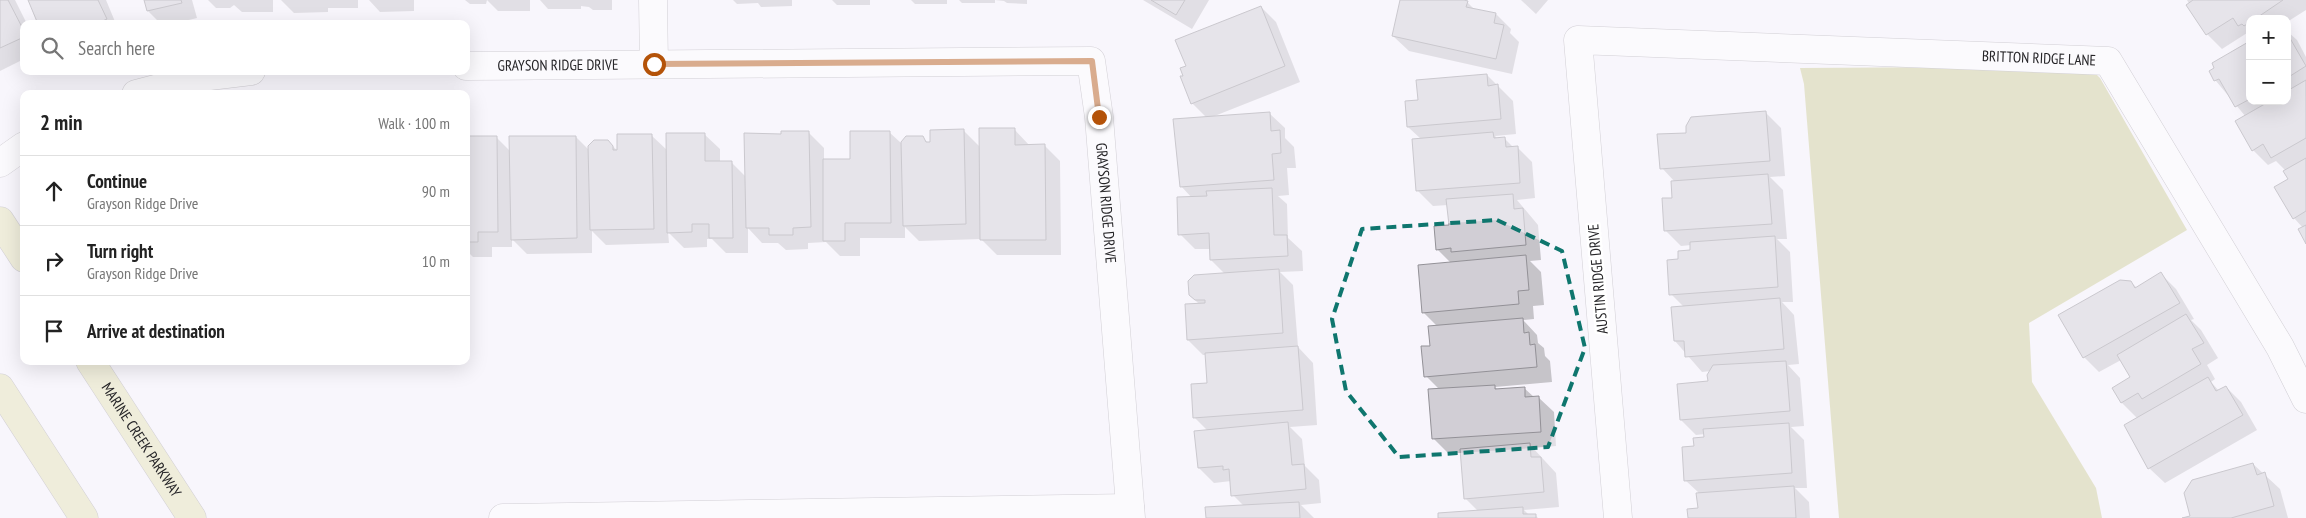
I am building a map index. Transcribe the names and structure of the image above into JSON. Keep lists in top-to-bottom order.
{
  "streets": {
    "main road": ["MARINE CREEK PARKWAY"],
    "street": ["BRITTON RIDGE LANE", "GRAYSON RIDGE DRIVE", "AUSTIN RIDGE DRIVE"]
  },
  "crossings": [
    ["BRITTON RIDGE LANE", "AUSTIN RIDGE DRIVE"]
  ],
  "page": {
    "map_buttons": ["+", "−"],
    "search": "Search here",
    "heading": ["2 min", "Walk · 100 m"],
    "list": [
      ["Continue", "Grayson Ridge Drive", "90 m"],
      ["Turn right", "Grayson Ridge Drive", "10 m"],
      "Arrive at destination"
    ]
  }
}
